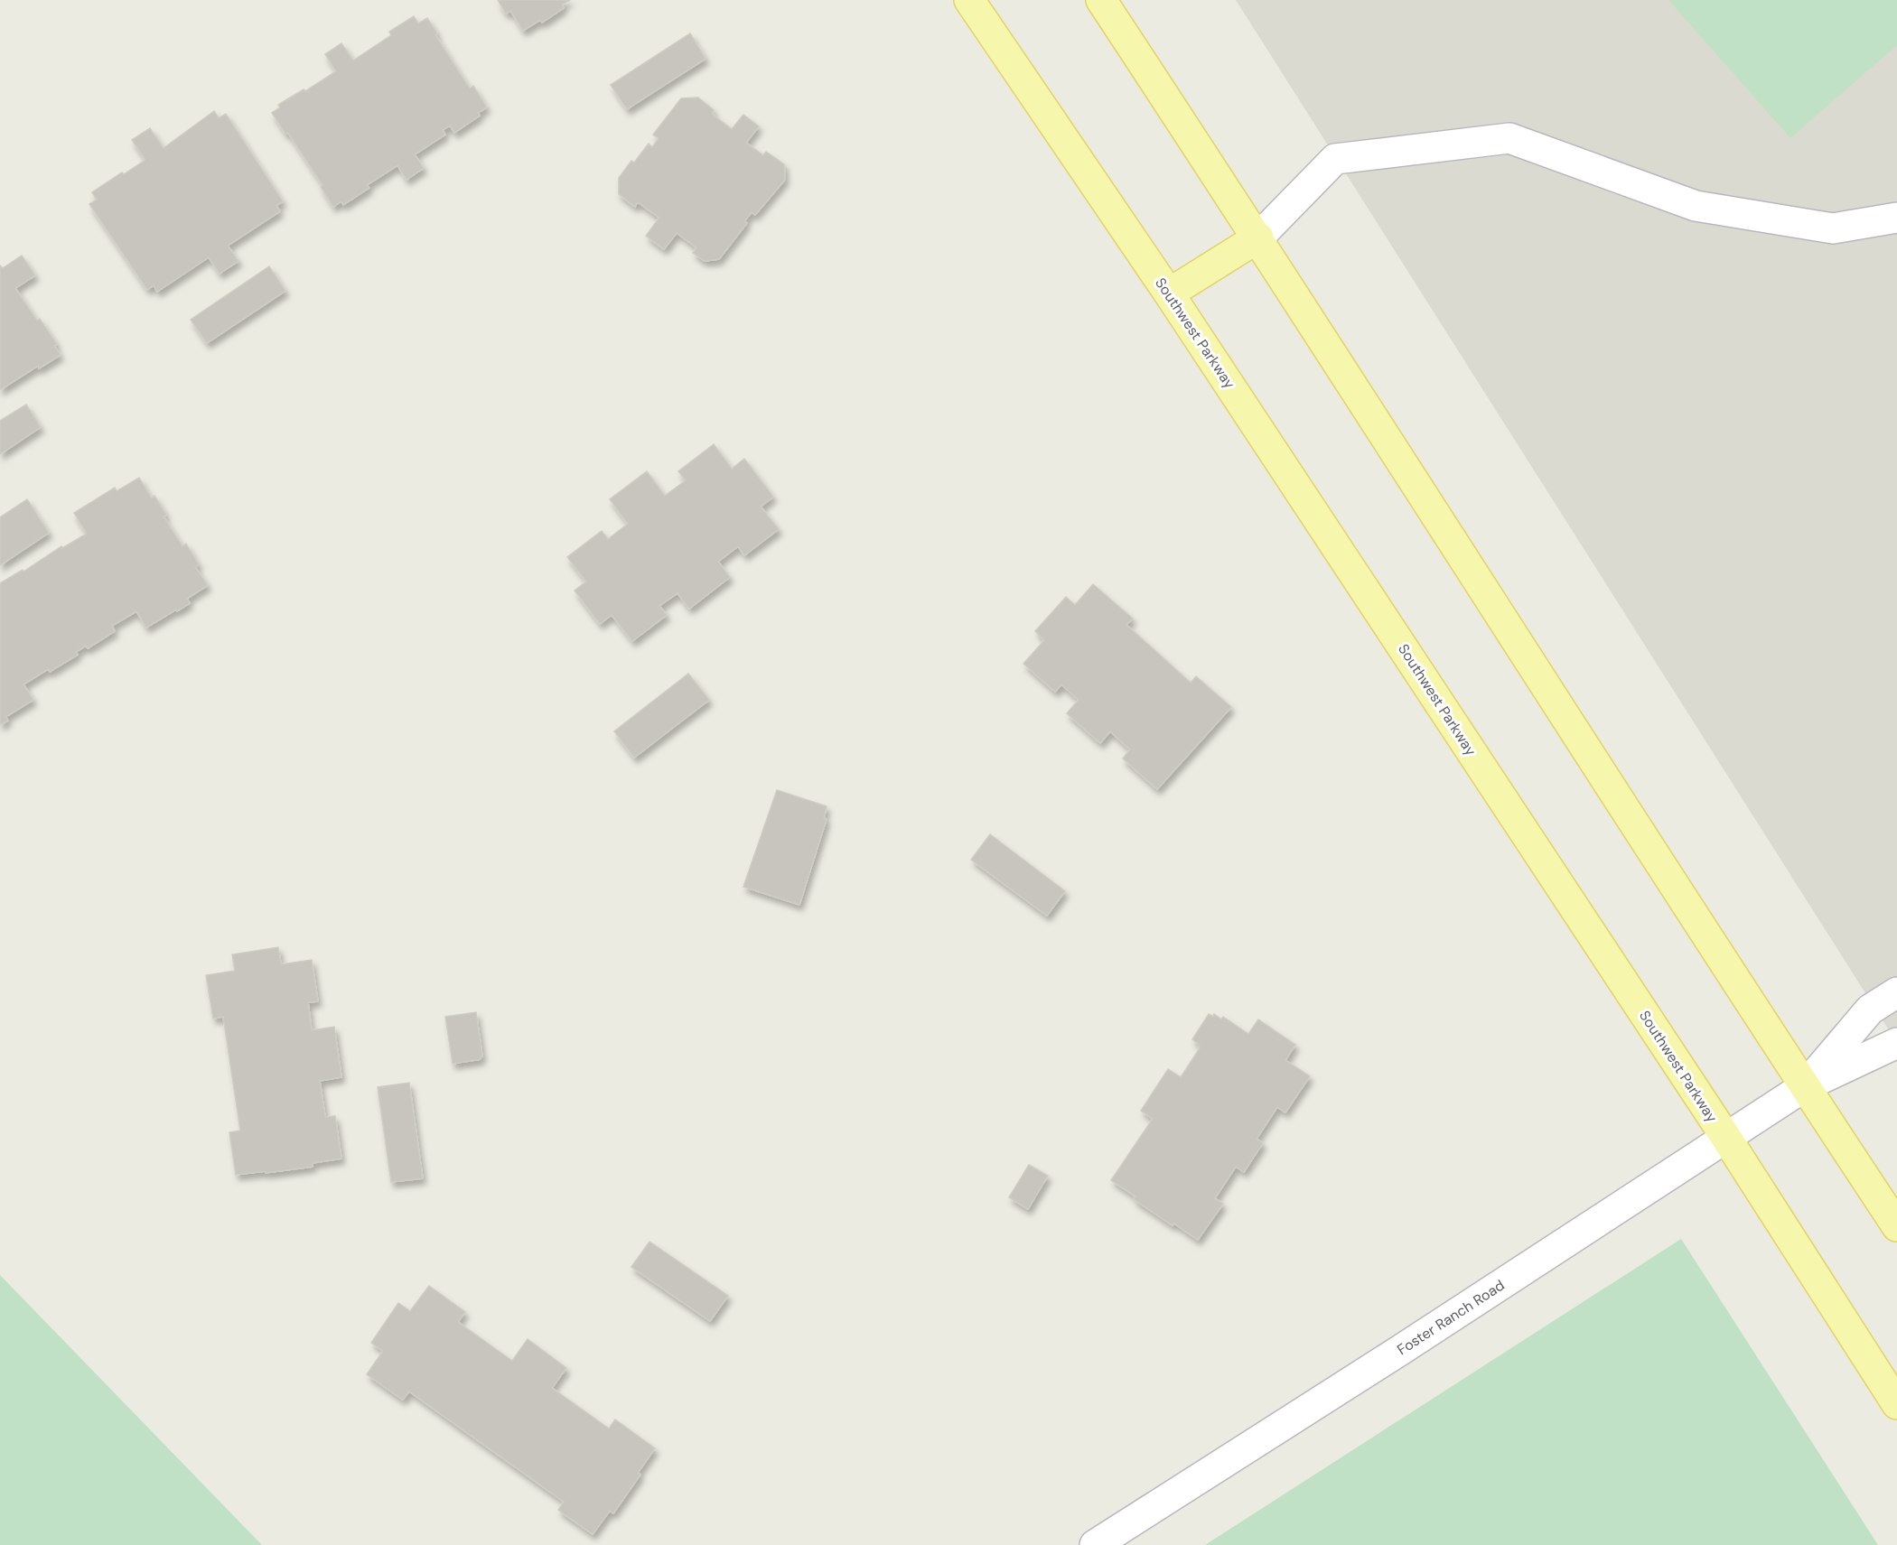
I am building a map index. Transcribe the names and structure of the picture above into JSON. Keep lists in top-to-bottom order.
{
  "streets": {
    "main road": ["Southwest Parkway"],
    "street": ["Foster Ranch Road"]
  },
  "crossings": [
    ["Southwest Parkway", "Foster Ranch Road"]
  ]
}
